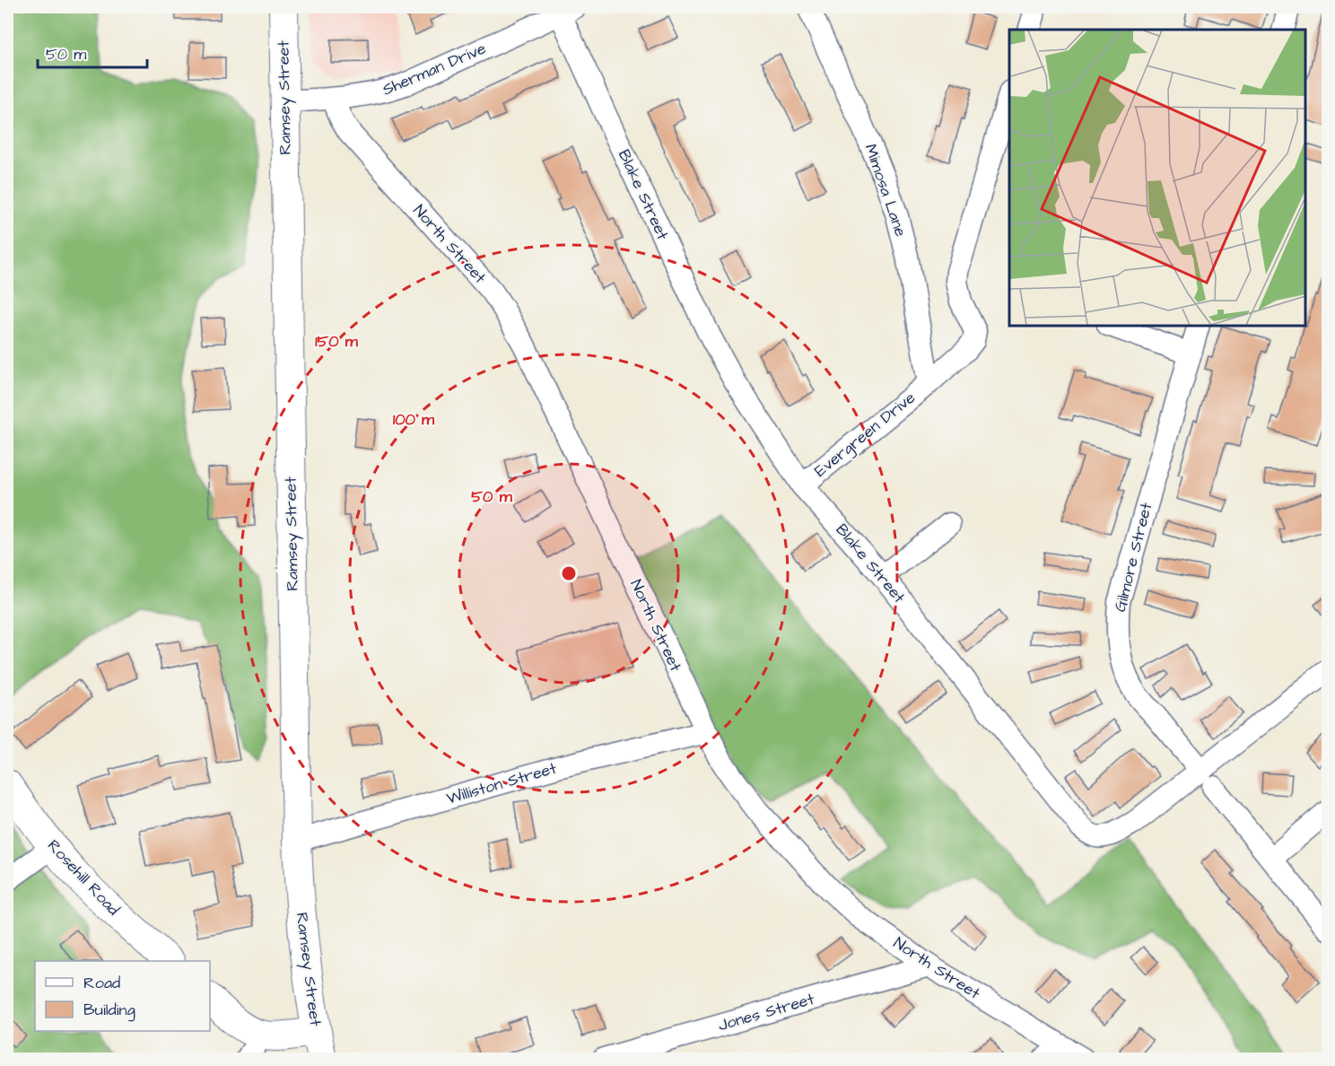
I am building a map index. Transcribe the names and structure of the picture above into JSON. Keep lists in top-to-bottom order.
{
  "streets": {
    "main road": ["Ramsey Street", "Rosehill Road"],
    "street": [
      "Sherman Drive",
      "Mimosa Lane",
      "Blake Street",
      "North Street",
      "Evergreen Drive",
      "Gilmore Street",
      "Williston Street",
      "Jones Street"
    ]
  },
  "crossings": [
    ["Sherman Drive", "Ramsey Street"],
    ["Sherman Drive", "Blake Street"],
    ["Sherman Drive", "North Street"],
    ["Ramsey Street", "Williston Street"],
    ["Mimosa Lane", "Evergreen Drive"],
    ["Blake Street", "Evergreen Drive"],
    ["Blake Street", "Gilmore Street"],
    ["North Street", "Williston Street"],
    ["North Street", "Jones Street"]
  ],
  "legend": ["Road", "Building"],
  "scale_bar": "50 m",
  "rings": ["150 m", "100 m", "50 m"]
}
